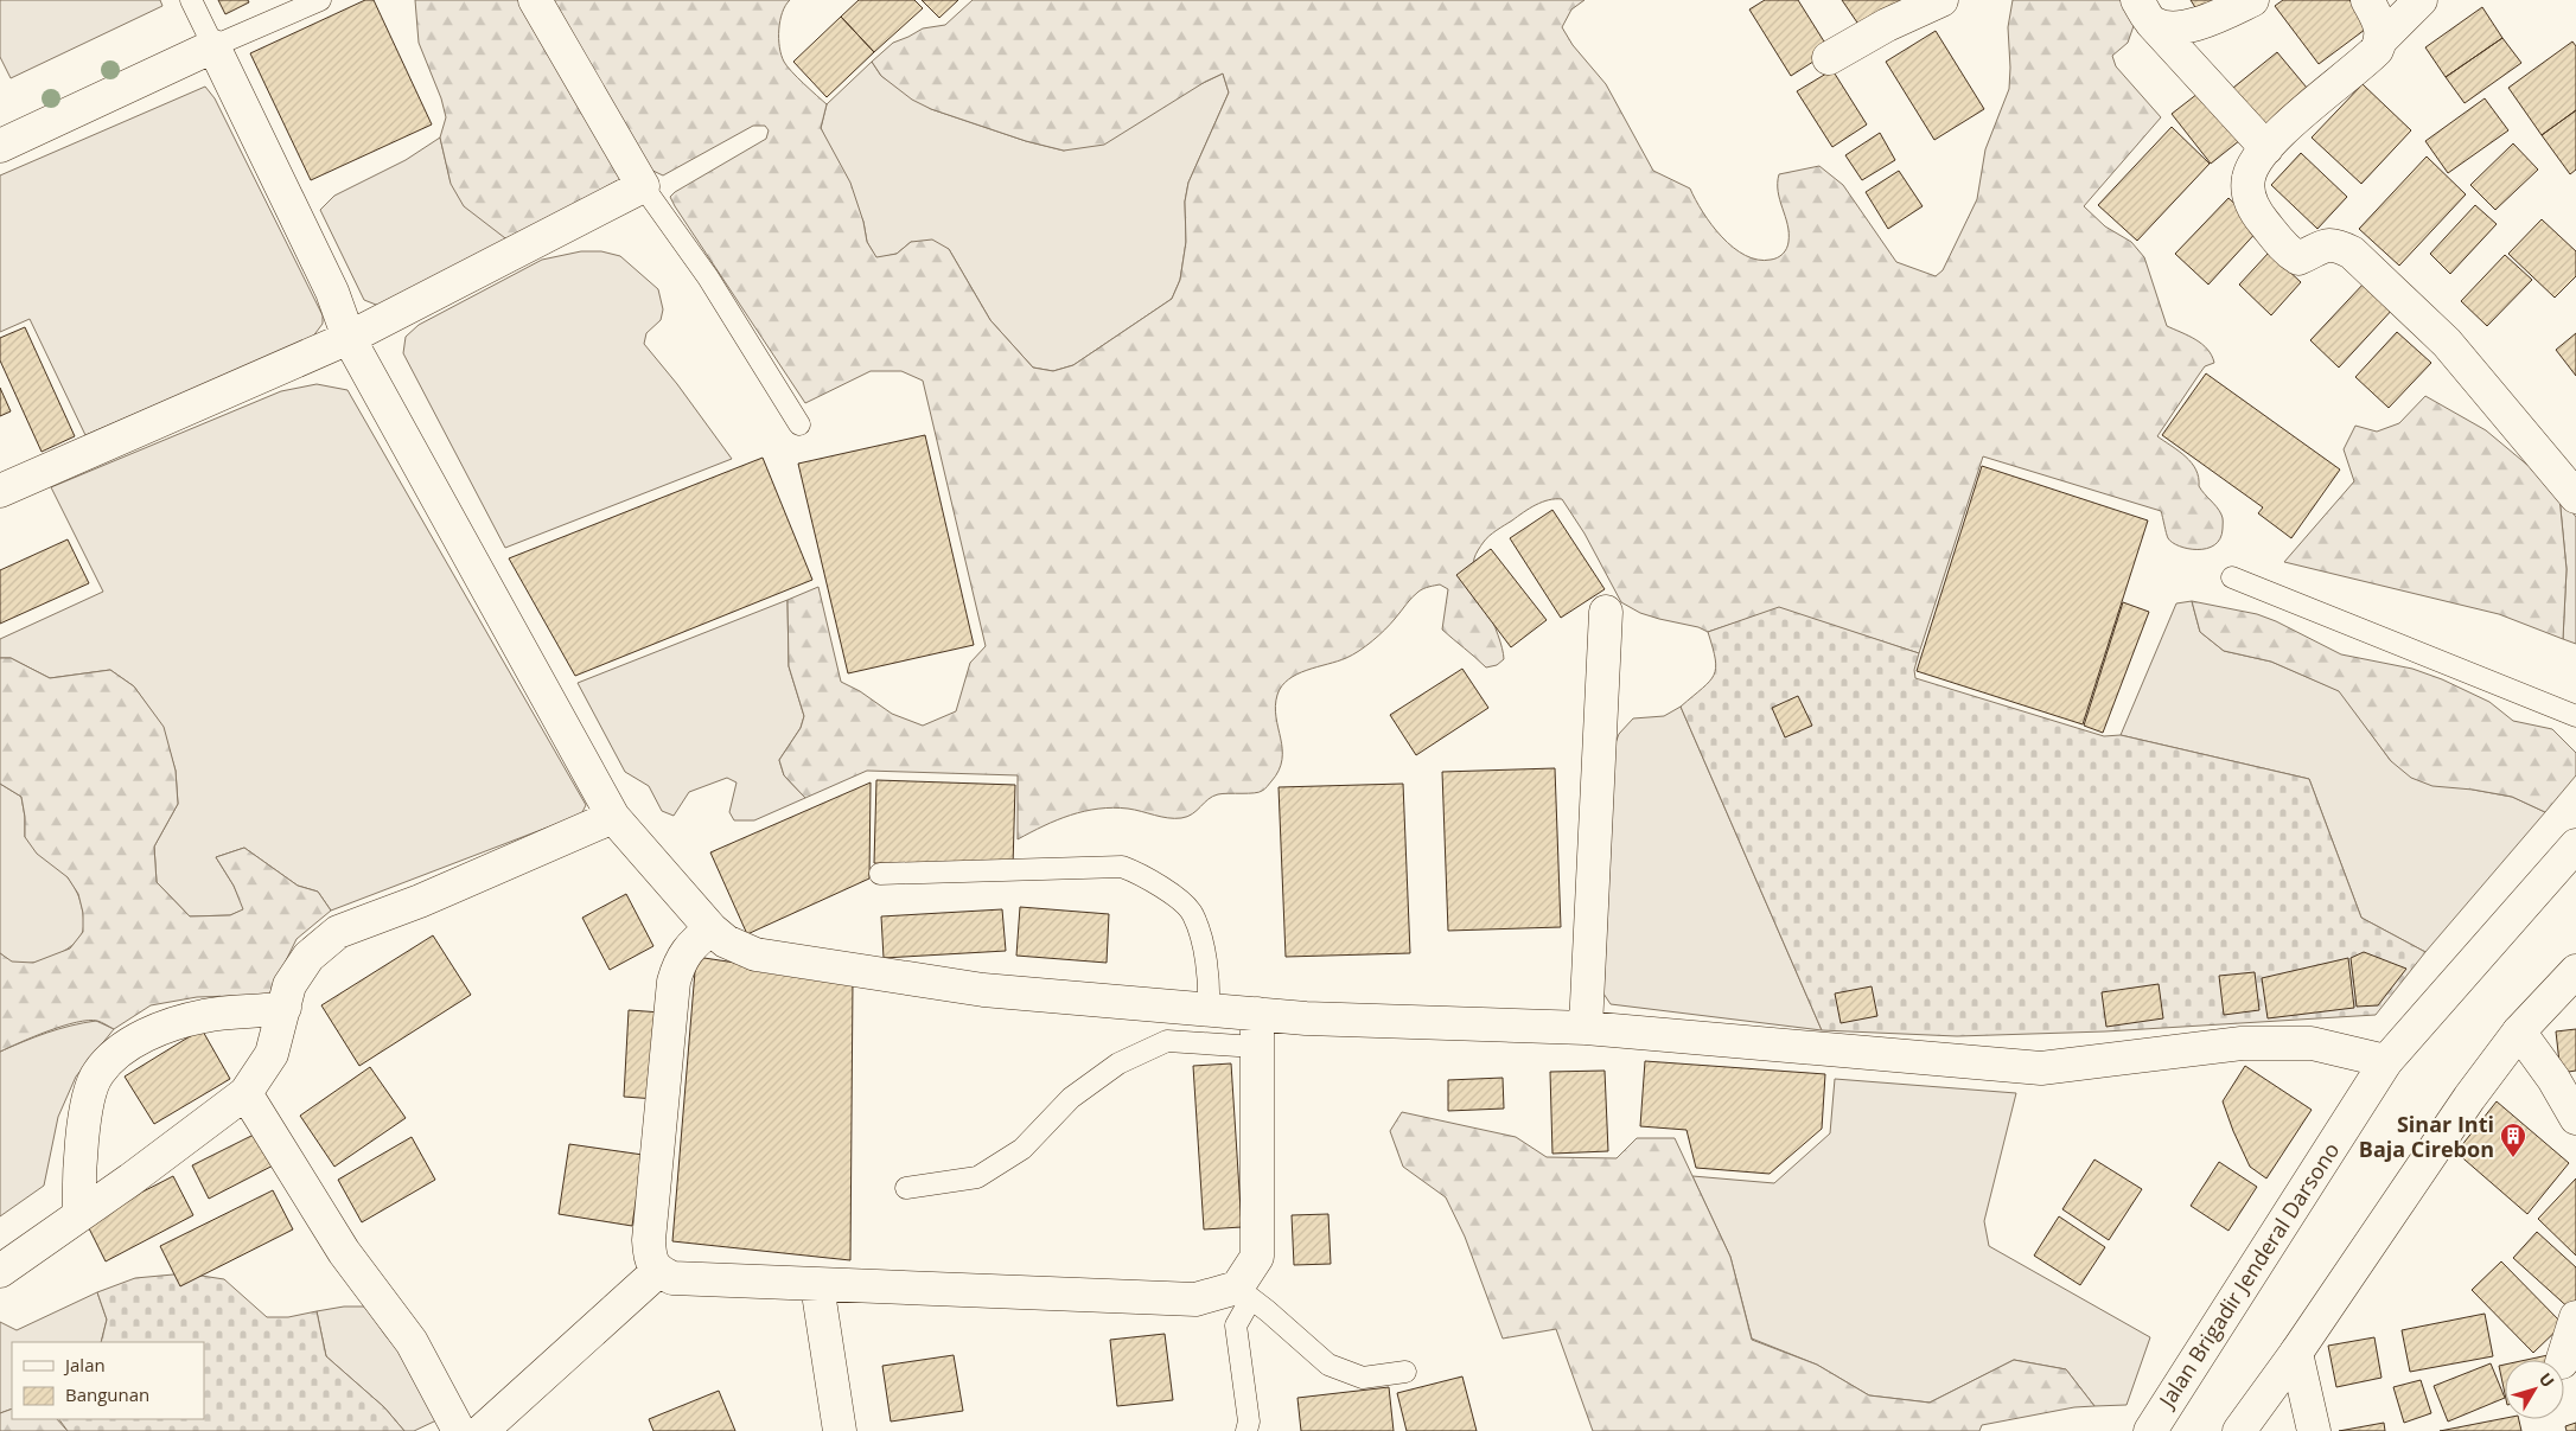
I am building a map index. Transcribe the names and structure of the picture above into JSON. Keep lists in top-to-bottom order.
{
  "streets": {
    "main road": ["Jalan Brigadir Jenderal Darsono"]
  },
  "places": {
    "building": ["Sinar Inti Baja Cirebon"]
  },
  "legend": ["Jalan", "Bangunan"],
  "north": "top right"
}
